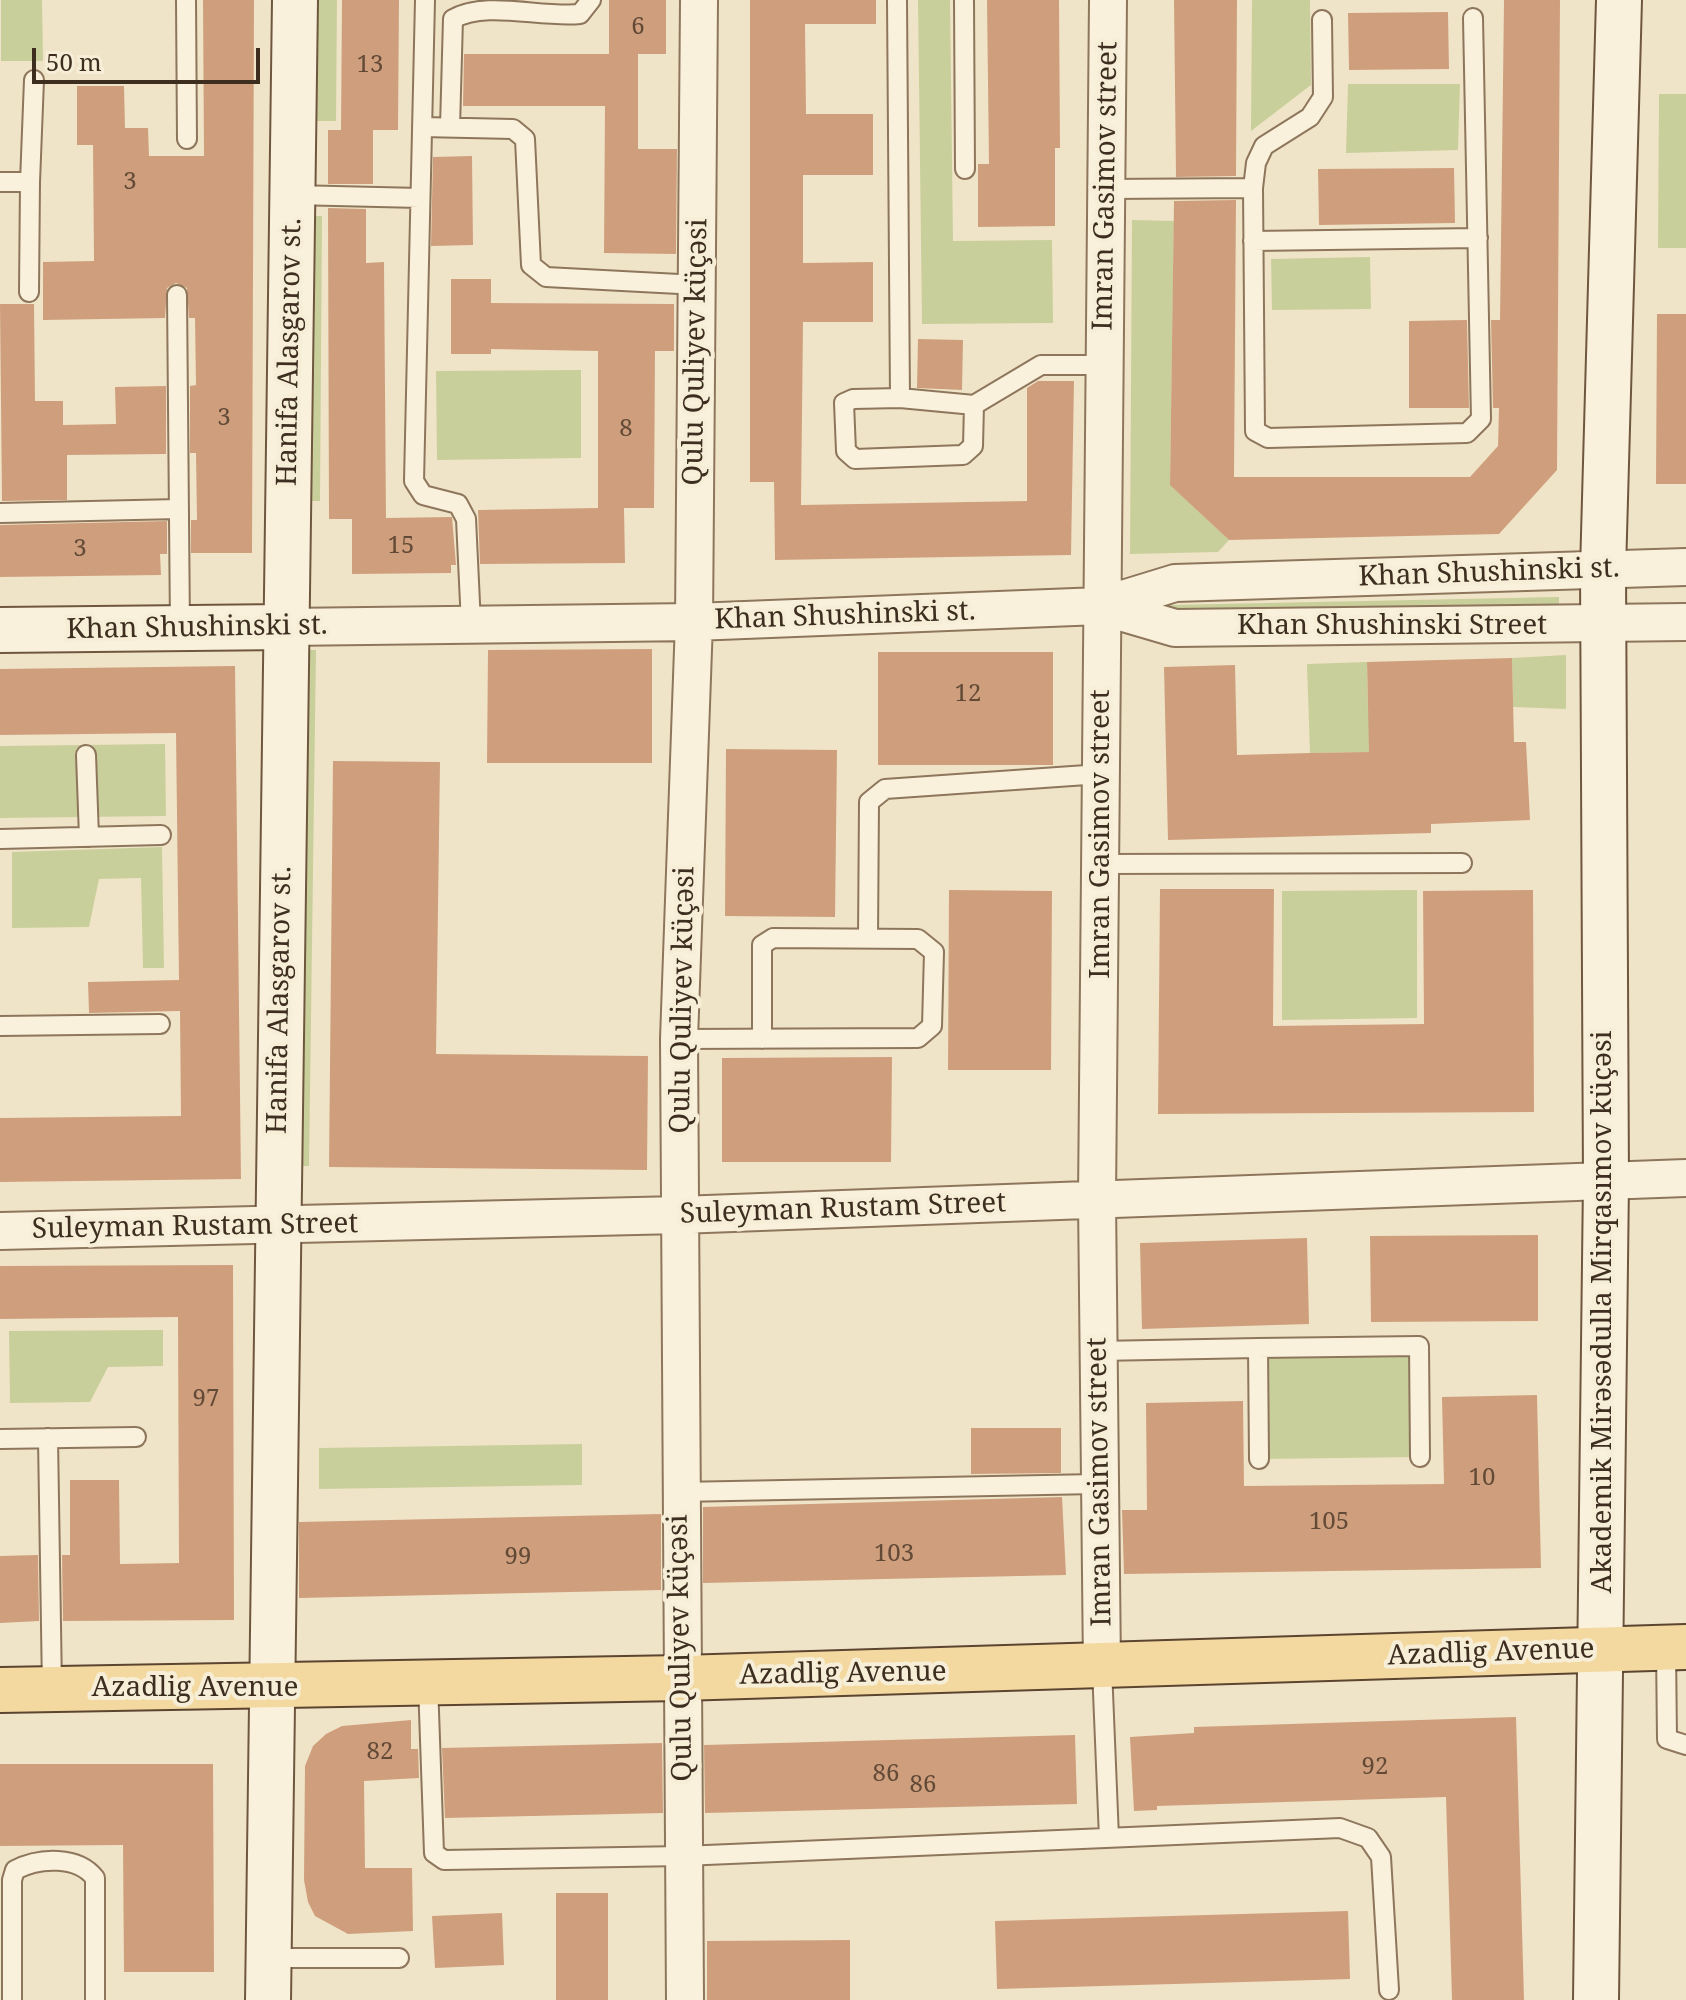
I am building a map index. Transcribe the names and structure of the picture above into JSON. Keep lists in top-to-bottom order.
{
  "streets": {
    "main road": ["Azadlig Avenue"],
    "street": [
      "Imran Gasimov street",
      "Hanifa Alasgarov st.",
      "Qulu Quliyev küçəsi",
      "Khan Shushinski st.",
      "Khan Shushinski Street",
      "Suleyman Rustam Street",
      "Akademik Mirəsədulla Mirqasımov küçəsi"
    ]
  },
  "crossings": [
    ["Imran Gasimov street", "Khan Shushinski st."],
    ["Imran Gasimov street", "Khan Shushinski Street"],
    ["Imran Gasimov street", "Suleyman Rustam Street"],
    ["Imran Gasimov street", "Azadlig Avenue"],
    ["Hanifa Alasgarov st.", "Khan Shushinski st."],
    ["Hanifa Alasgarov st.", "Suleyman Rustam Street"],
    ["Hanifa Alasgarov st.", "Azadlig Avenue"],
    ["Qulu Quliyev küçəsi", "Khan Shushinski st."],
    ["Qulu Quliyev küçəsi", "Suleyman Rustam Street"],
    ["Qulu Quliyev küçəsi", "Azadlig Avenue"],
    ["Khan Shushinski st.", "Khan Shushinski Street"],
    ["Khan Shushinski st.", "Akademik Mirəsədulla Mirqasımov küçəsi"],
    ["Khan Shushinski Street", "Akademik Mirəsədulla Mirqasımov küçəsi"],
    ["Suleyman Rustam Street", "Akademik Mirəsədulla Mirqasımov küçəsi"],
    ["Akademik Mirəsədulla Mirqasımov küçəsi", "Azadlig Avenue"]
  ],
  "house_numbers": [
    "6",
    "13",
    "3",
    "3",
    "8",
    "15",
    "3",
    "12",
    "97",
    "10",
    "105",
    "103",
    "99",
    "82",
    "92",
    "86",
    "86"
  ],
  "scale_bar": "50 m"
}
